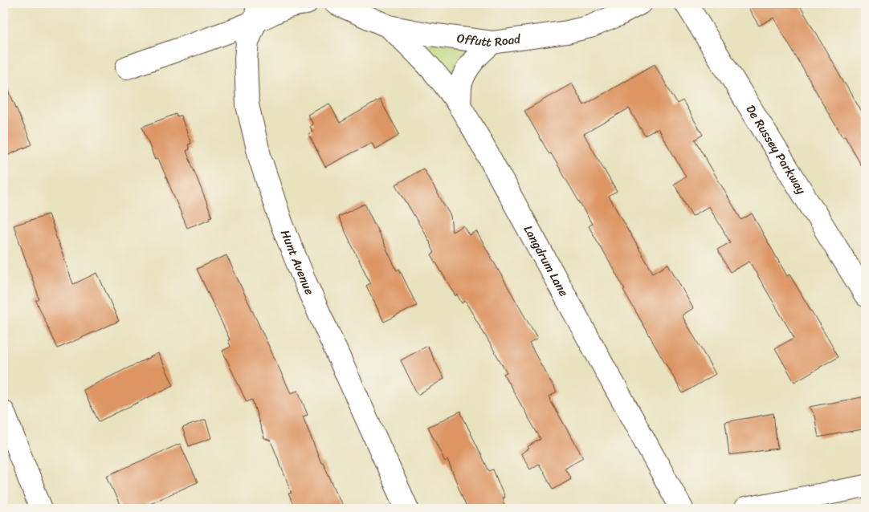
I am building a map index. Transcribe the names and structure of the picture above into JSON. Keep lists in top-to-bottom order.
{
  "streets": {
    "street": [
      "Offutt Road",
      "De Russey Parkway",
      "Langdrum Lane",
      "Hunt Avenue"
    ]
  },
  "crossings": [
    ["Offutt Road", "Langdrum Lane"]
  ]
}
